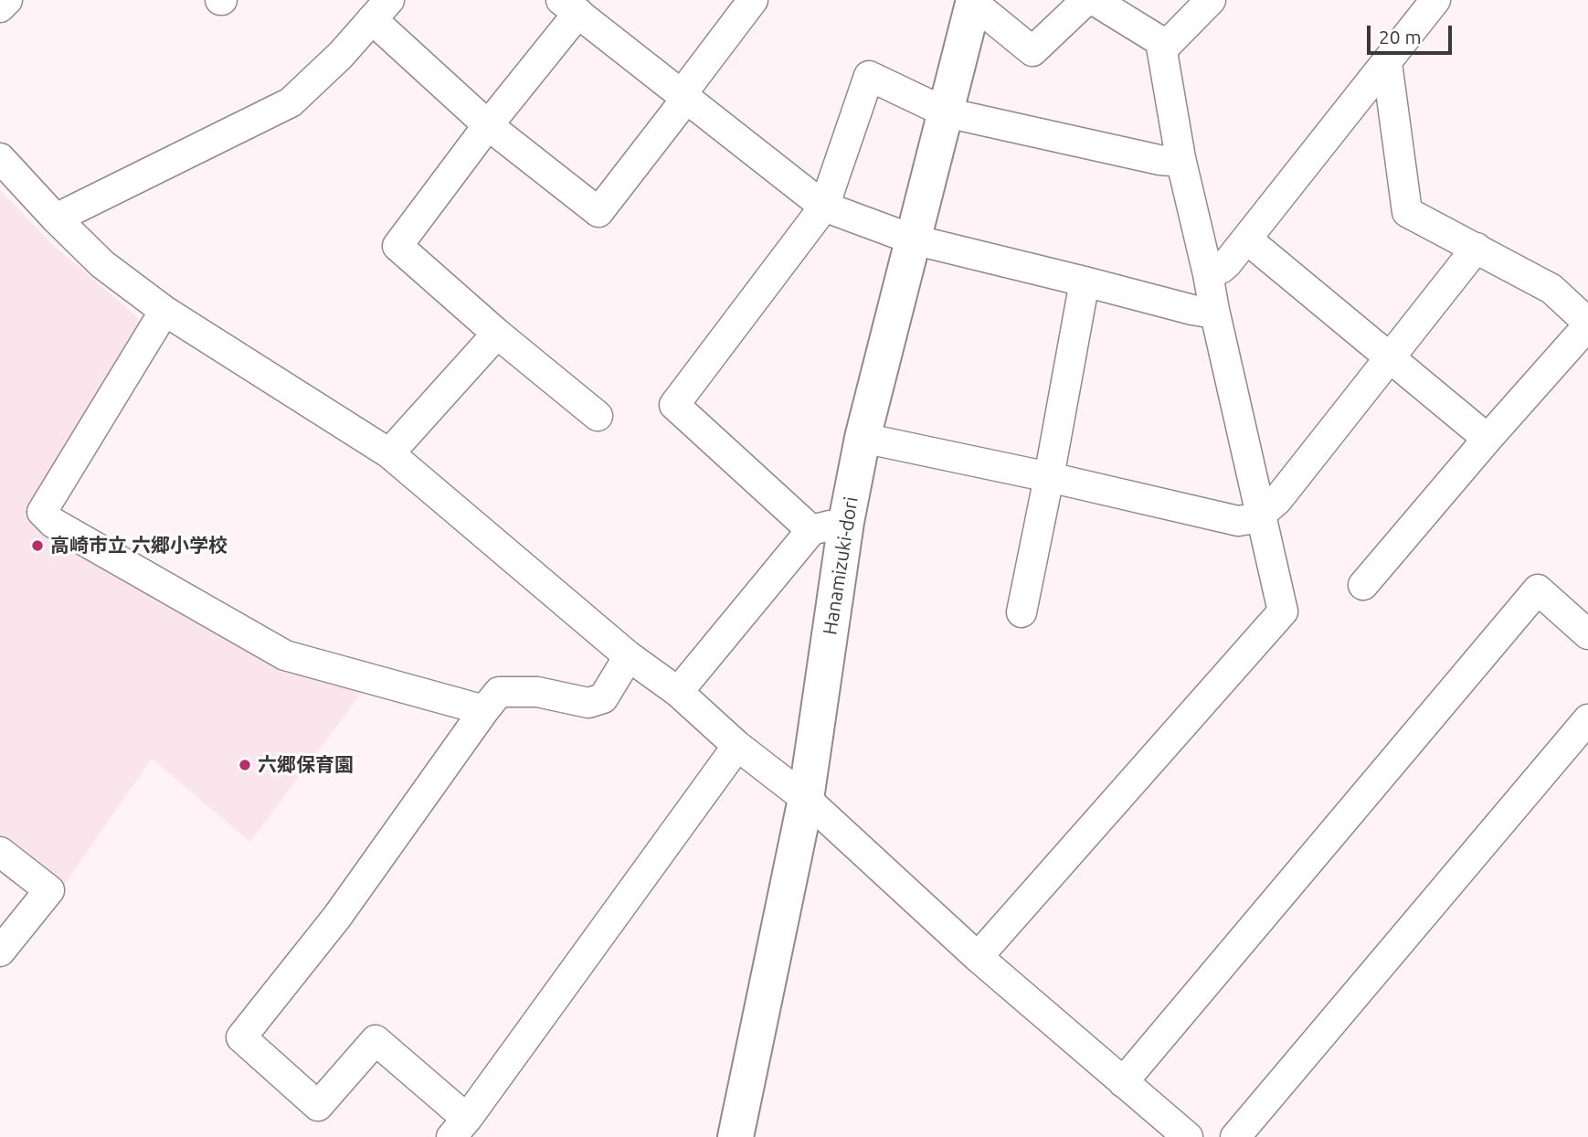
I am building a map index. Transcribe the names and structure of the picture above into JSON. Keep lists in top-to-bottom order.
{
  "streets": {
    "street": ["Hanamizuki-dori"]
  },
  "places": ["高崎市立 六郷小学校", "六郷保育園"],
  "scale_bar": "20 m"
}
